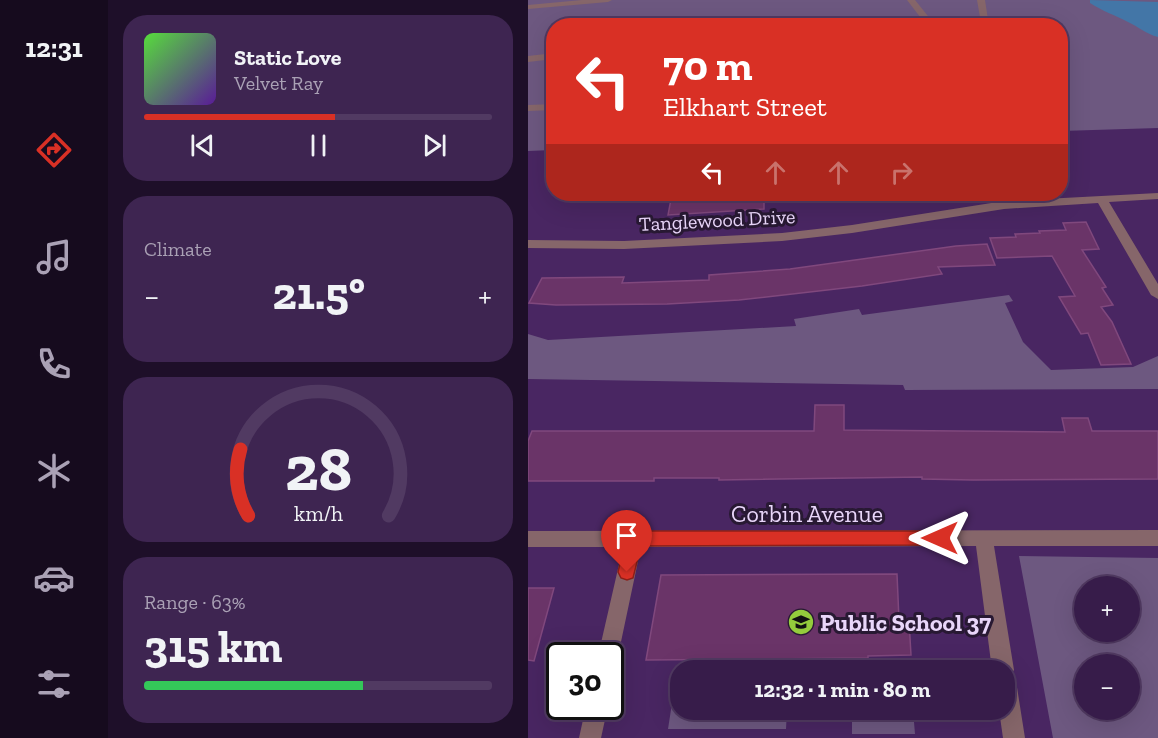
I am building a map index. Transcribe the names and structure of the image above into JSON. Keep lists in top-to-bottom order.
{
  "streets": {
    "street": ["Tanglewood Drive", "Corbin Avenue"]
  },
  "places": {
    "school or university": ["Public School 37"]
  },
  "page": {
    "tabs": "12:31",
    "turn": ["70 m", "Elkhart Street"],
    "song": ["Static Love", "Velvet Ray"],
    "tile": [
      "Climate",
      ["Range · 63%", "315 km"]
    ],
    "heat": ["−", "21.5°", "+"],
    "map_buttons": ["+", "−"],
    "limit": "30",
    "trip": "12:32 · 1 min · 80 m",
    "gauge": ["28", "km/h"]
  }
}
